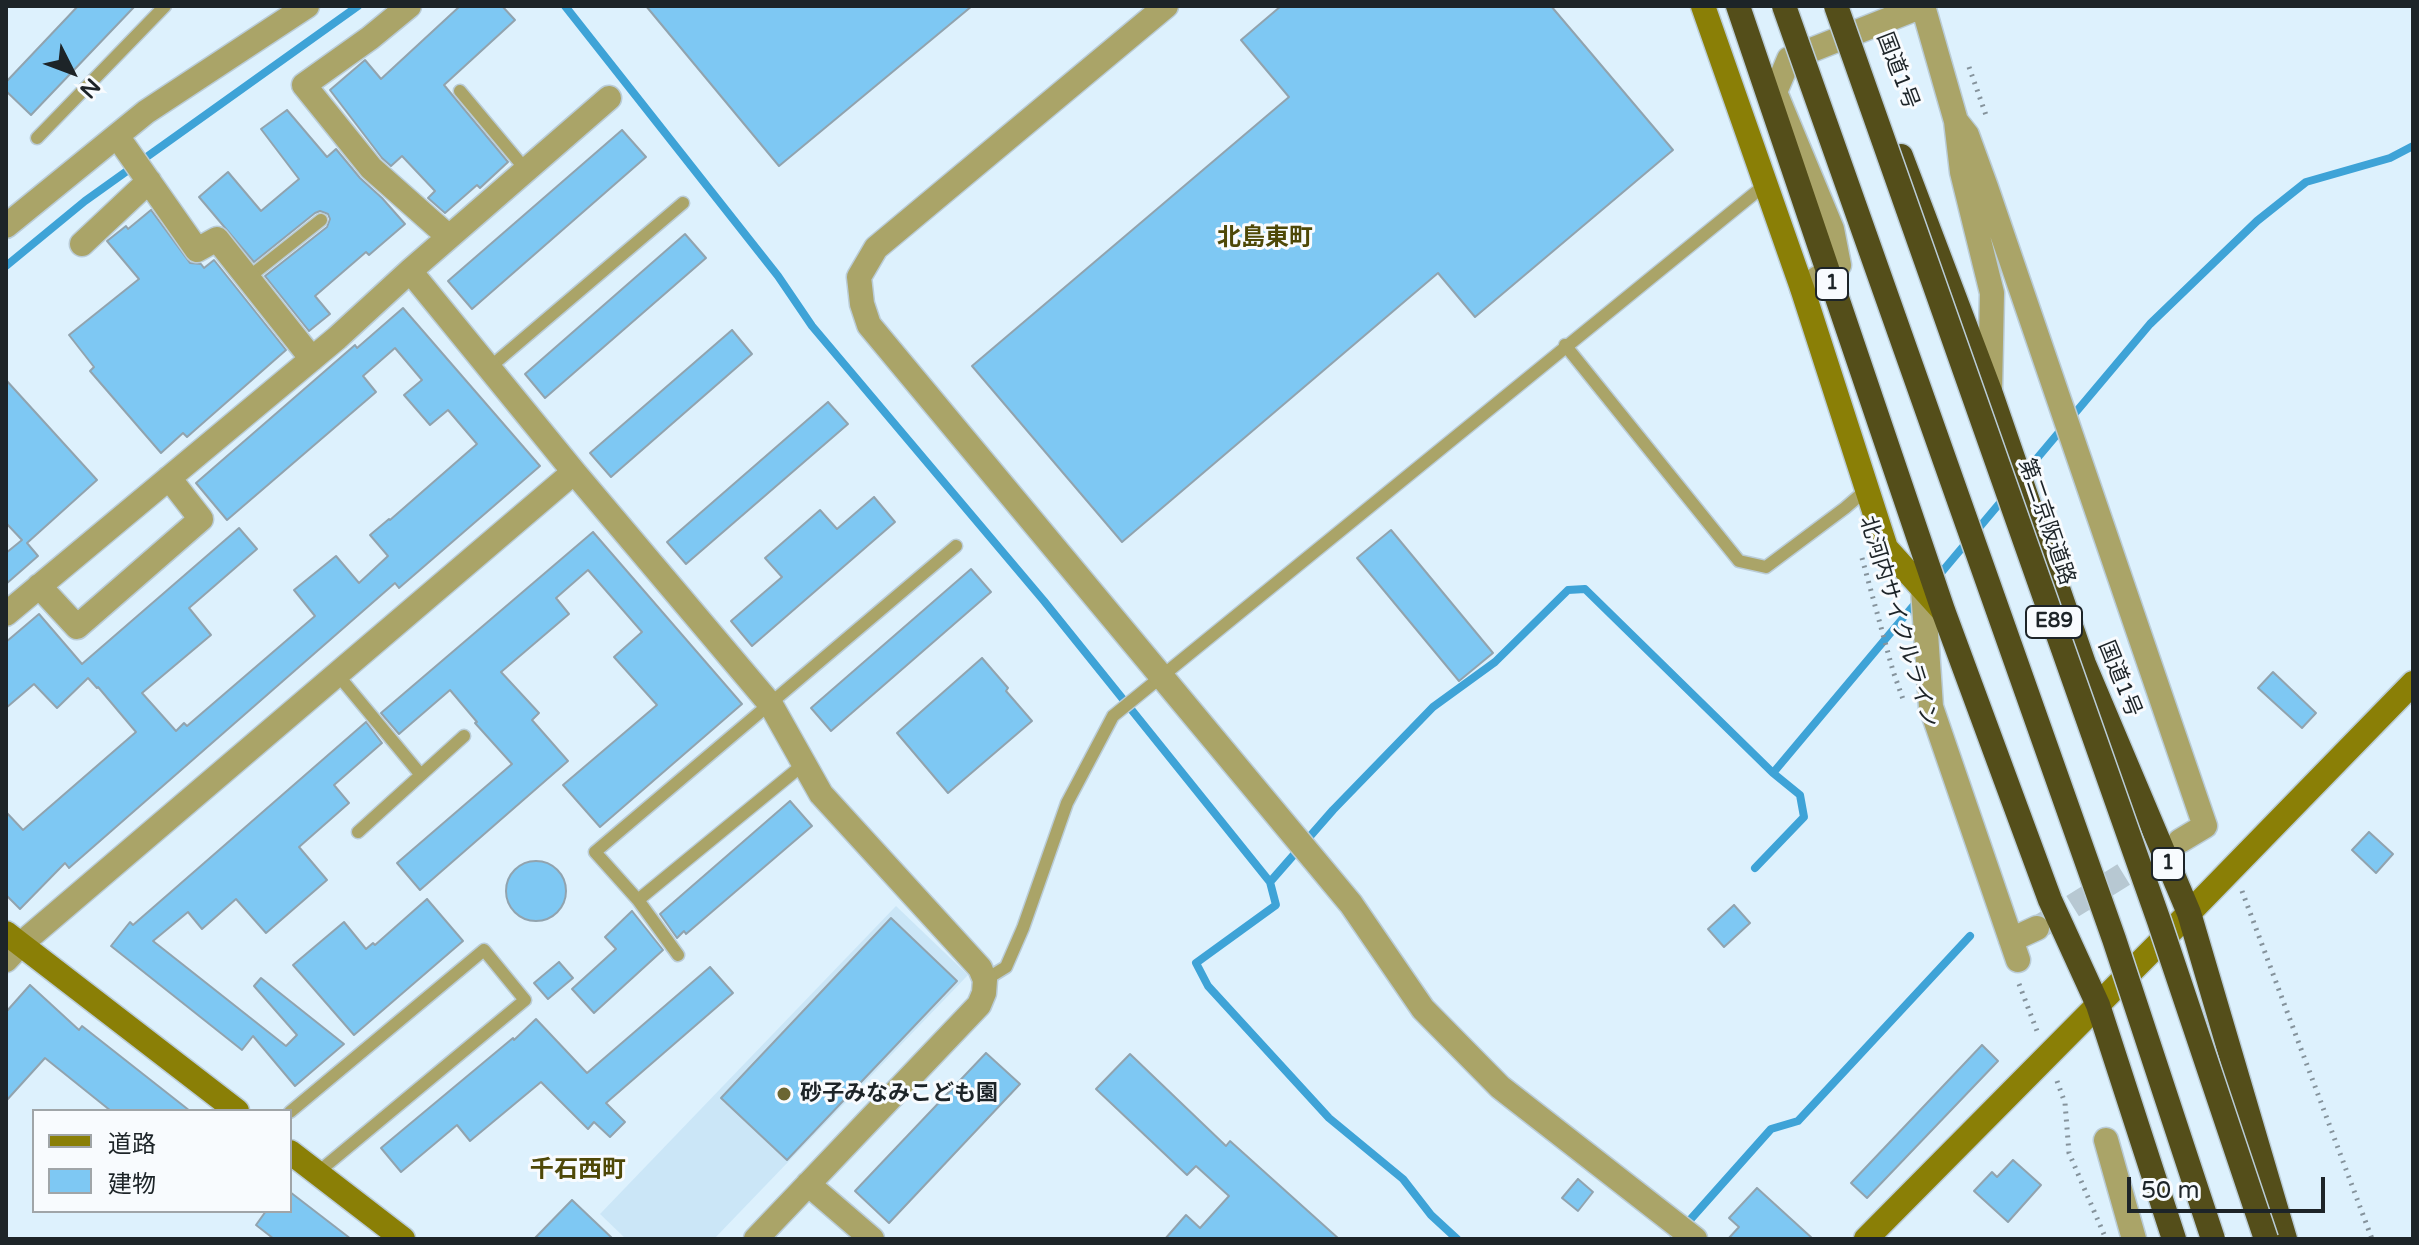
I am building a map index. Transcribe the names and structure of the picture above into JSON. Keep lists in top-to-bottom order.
{
  "streets": {
    "highway": [
      "国道1号",
      "1",
      "第二京阪道路",
      "E89"
    ],
    "path": ["北河内サイクルライン"]
  },
  "districts": ["北島東町", "千石西町"],
  "places": ["砂子みなみこども園"],
  "legend": ["道路", "建物"],
  "scale_bar": "50 m",
  "north": "bottom right"
}
